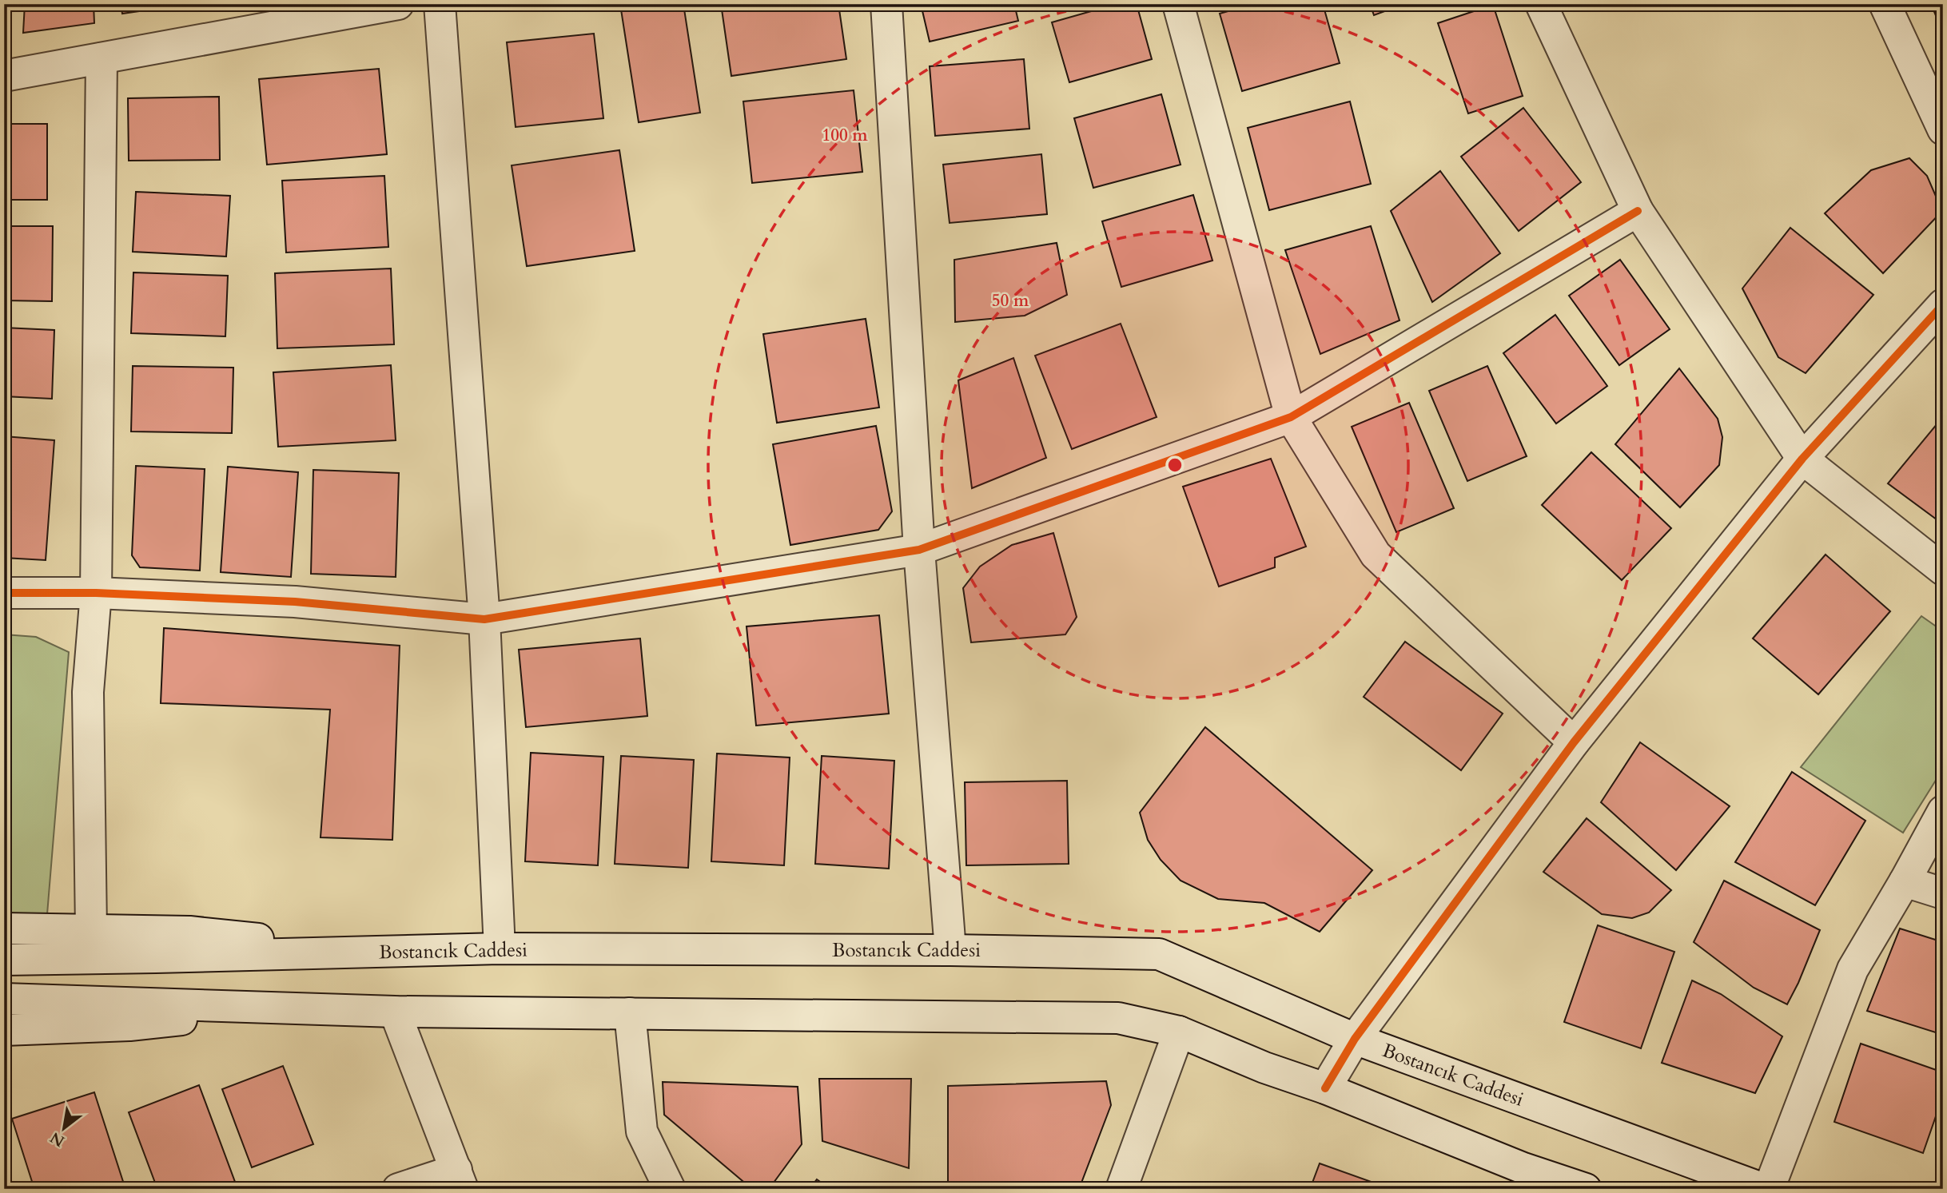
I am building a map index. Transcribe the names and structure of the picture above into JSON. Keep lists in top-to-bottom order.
{
  "streets": {
    "street": ["Bostancık Caddesi"]
  },
  "north": "bottom left",
  "rings": ["100 m", "50 m"]
}
